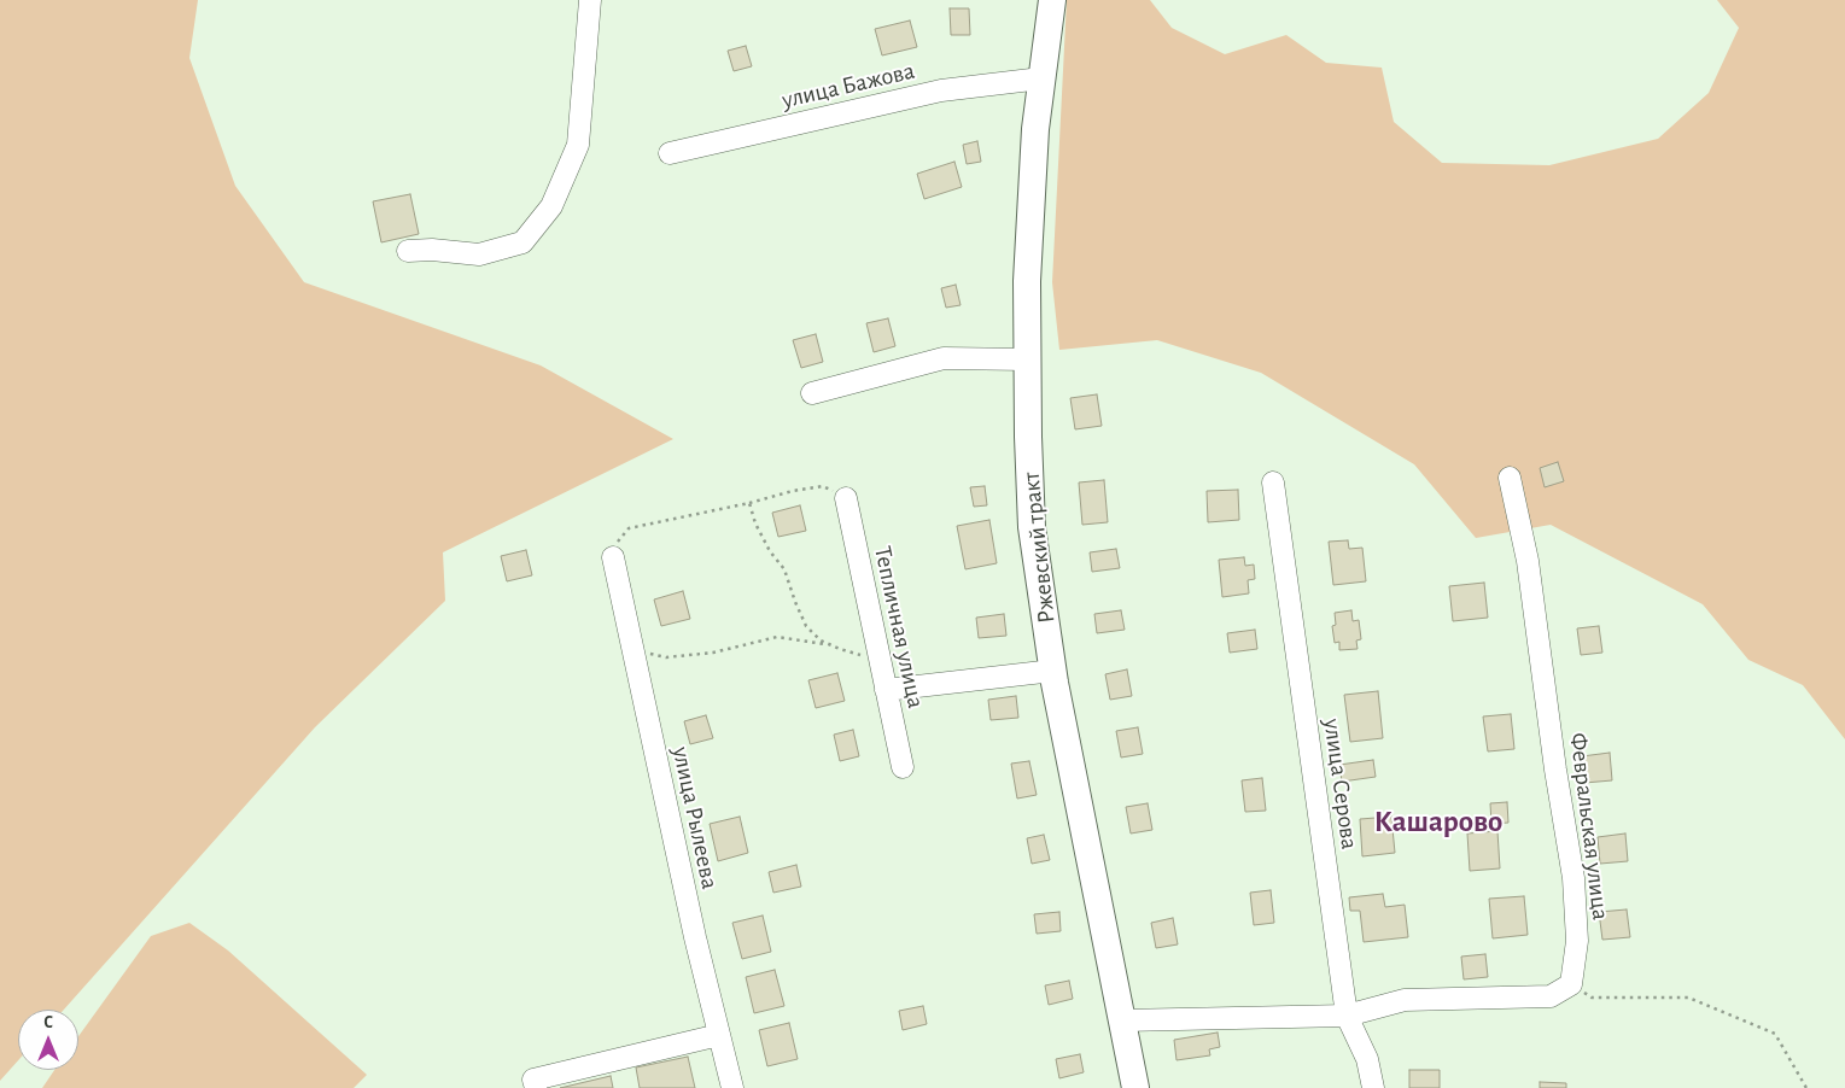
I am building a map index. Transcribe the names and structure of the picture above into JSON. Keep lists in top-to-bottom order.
{
  "streets": {
    "main road": ["Ржевский тракт"],
    "street": [
      "улица Бажова",
      "Тепличная улица",
      "улица Серова",
      "улица Рылеева",
      "Февральская улица"
    ]
  },
  "crossings": [
    ["улица Бажова", "Ржевский тракт"]
  ],
  "districts": ["Кашарово"],
  "north": "top"
}
